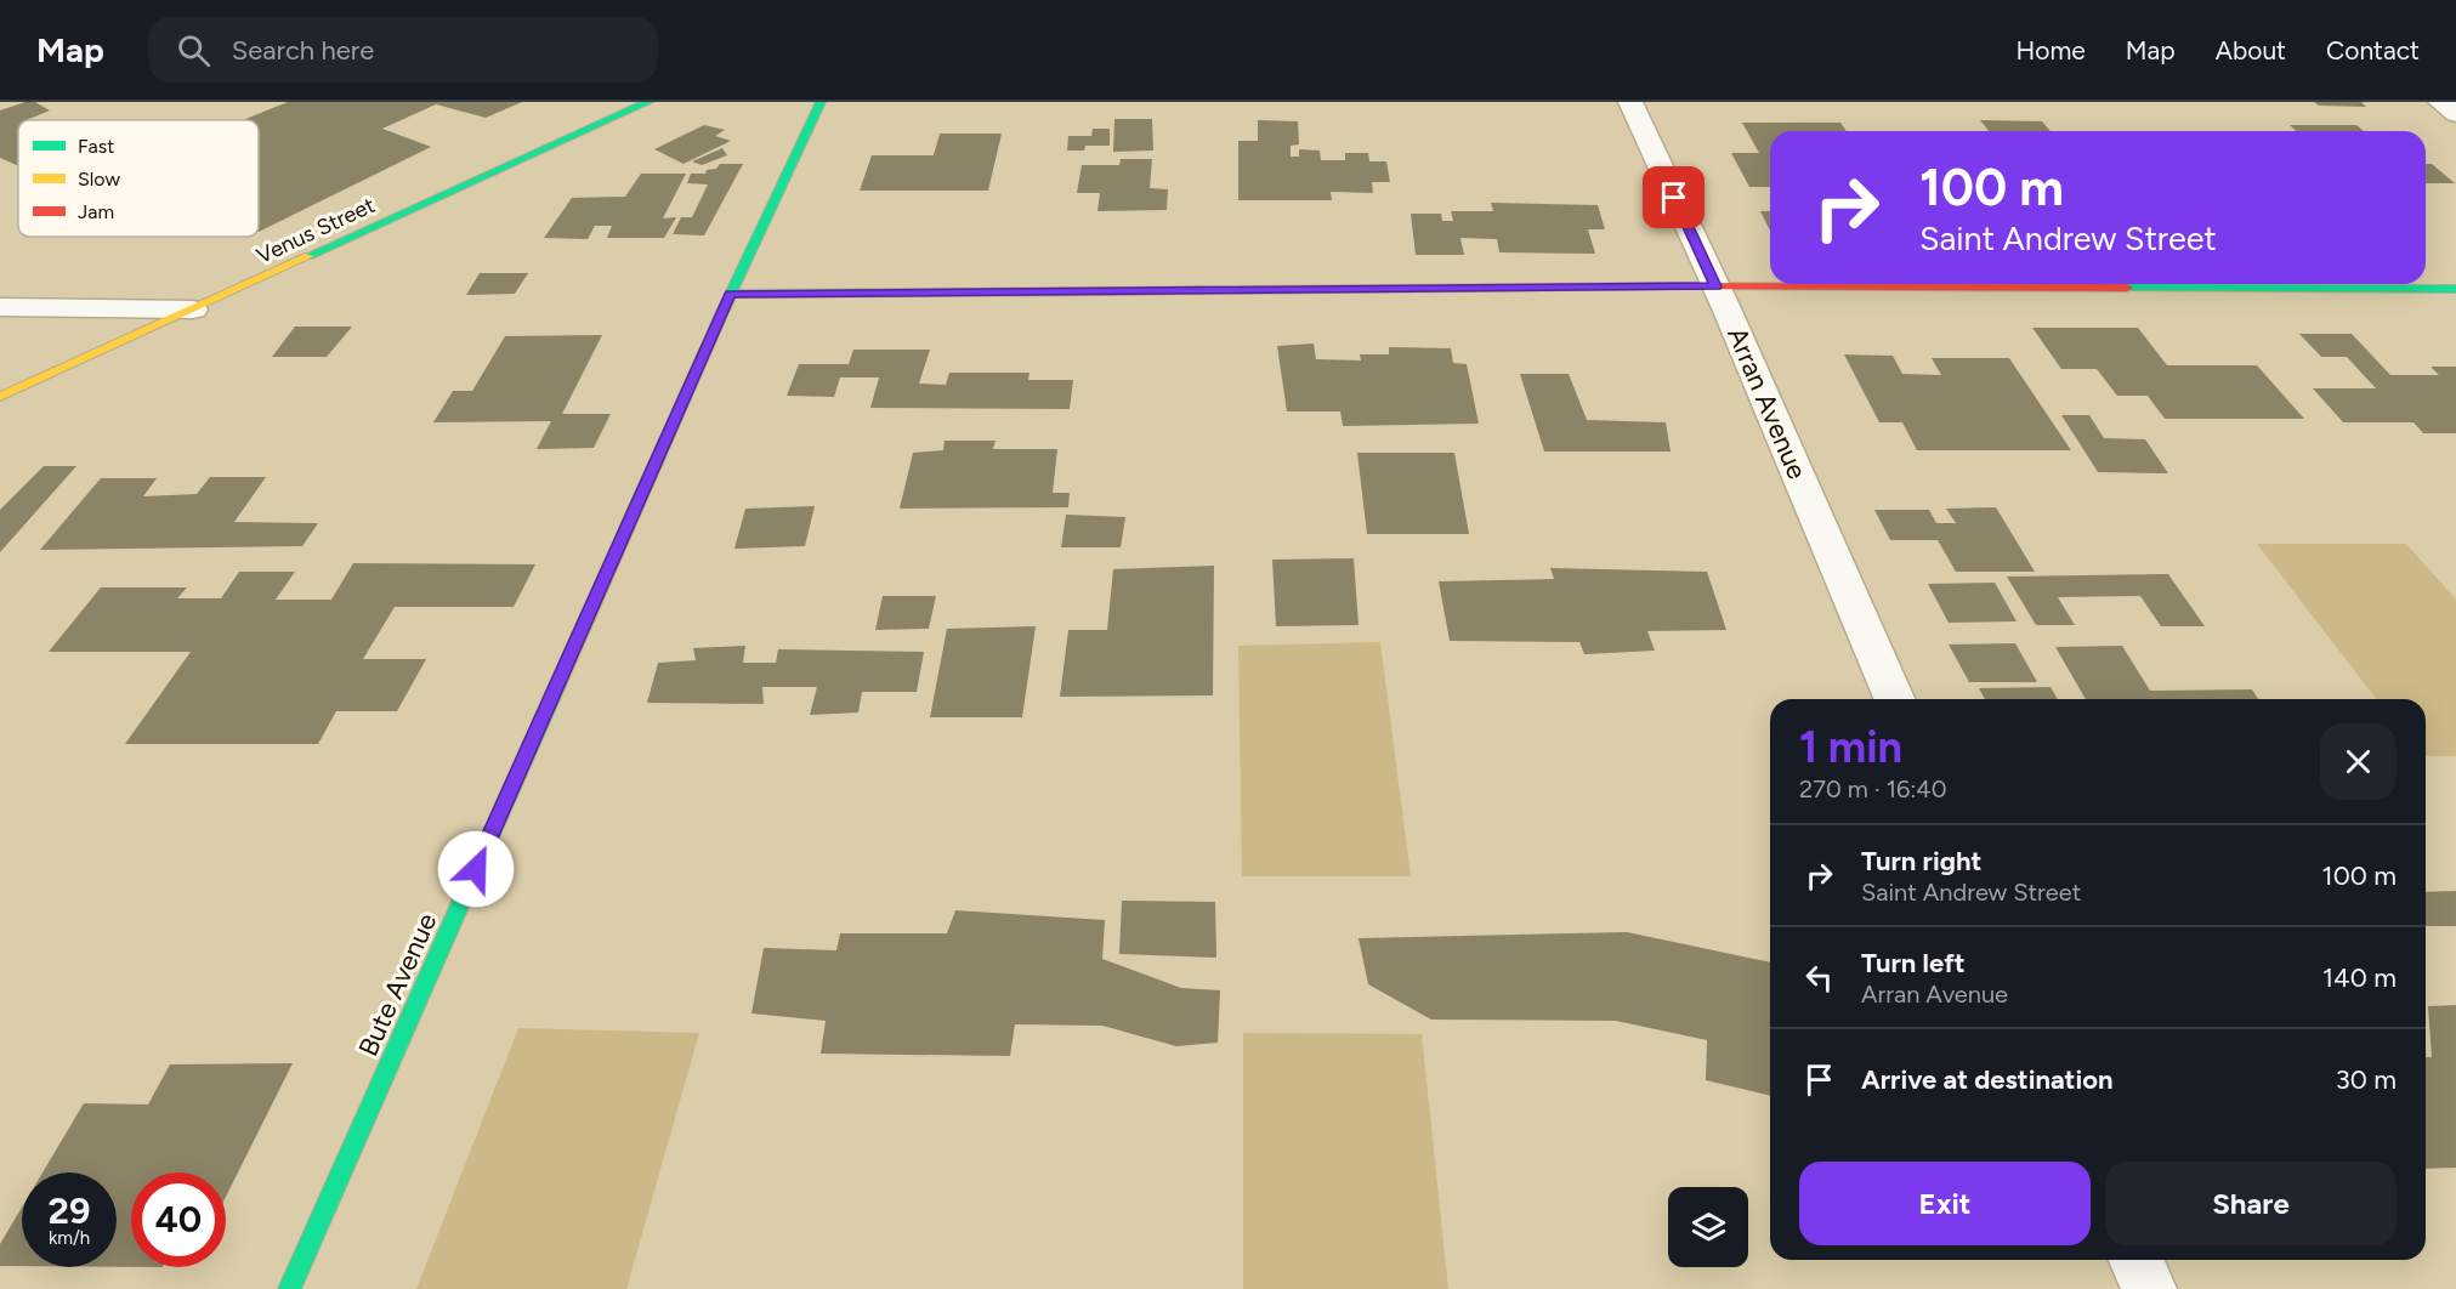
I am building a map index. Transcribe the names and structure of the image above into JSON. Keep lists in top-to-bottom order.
{
  "streets": {
    "street": ["Venus Street", "Arran Avenue", "Bute Avenue"]
  },
  "legend": ["Fast", "Slow", "Jam"],
  "page": {
    "header": "Map",
    "search": "Search here",
    "nav": [
      "Home",
      "Map",
      "About",
      "Contact"
    ],
    "turn": ["100 m", "Saint Andrew Street"],
    "heading": ["1 min", "270 m · 16:40"],
    "list": [
      {
        "name": "Turn right",
        "note": "Saint Andrew Street",
        "value": "100 m"
      },
      {
        "name": "Turn left",
        "note": "Arran Avenue",
        "value": "140 m"
      },
      {
        "name": "Arrive at destination",
        "value": "30 m"
      }
    ],
    "buttons": ["Exit", "Share"],
    "speed": "29 km/h",
    "limit": "40"
  }
}
